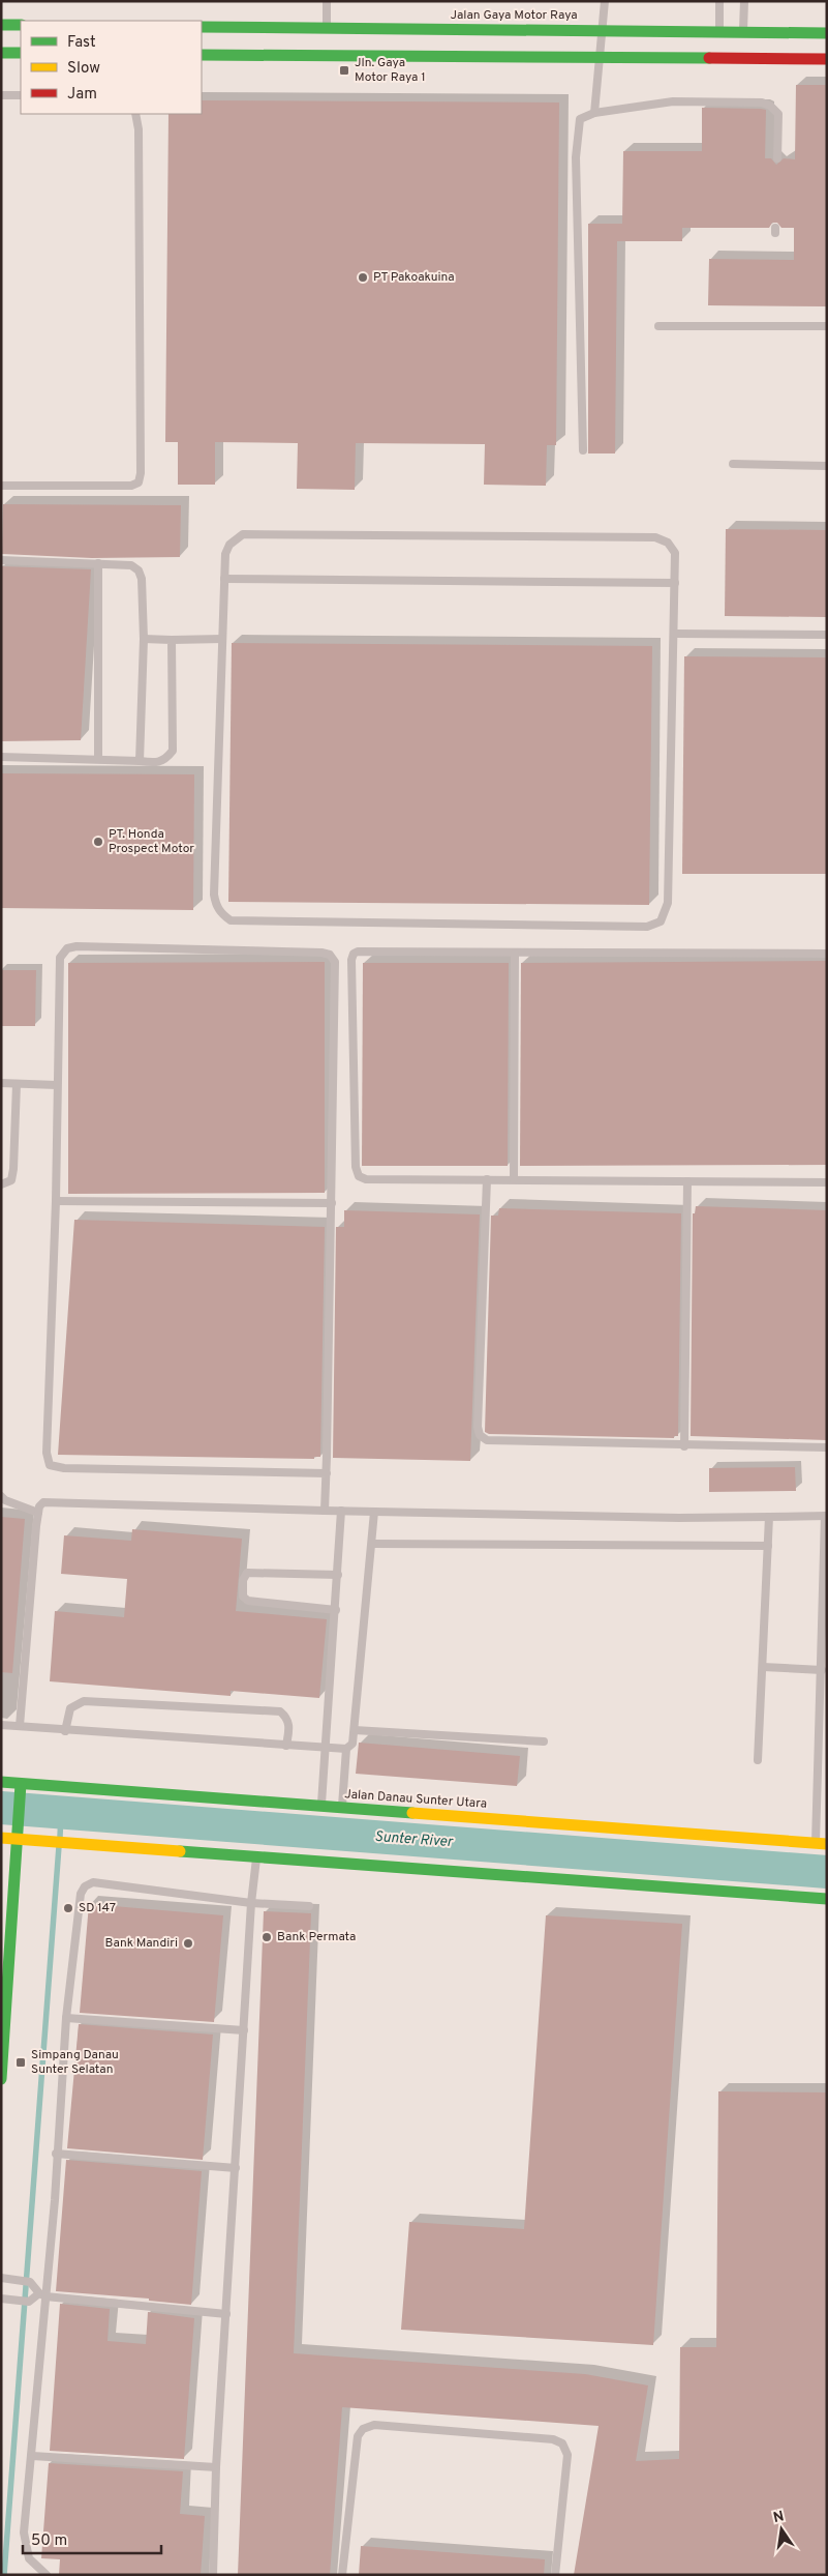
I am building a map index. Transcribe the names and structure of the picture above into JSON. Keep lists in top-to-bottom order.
{
  "streets": {
    "main road": ["Jalan Gaya Motor Raya", "Jalan Danau Sunter Utara"]
  },
  "water": ["Sunter River"],
  "places": {
    "transit": ["Jln. Gaya Motor Raya 1", "Simpang Danau Sunter Selatan"],
    "other": [
      "PT Pakoakuina",
      "PT. Honda Prospect Motor",
      "SD 147",
      "Bank Permata",
      "Bank Mandiri"
    ]
  },
  "legend": ["Fast", "Slow", "Jam"],
  "scale_bar": "50 m",
  "north": "top"
}
